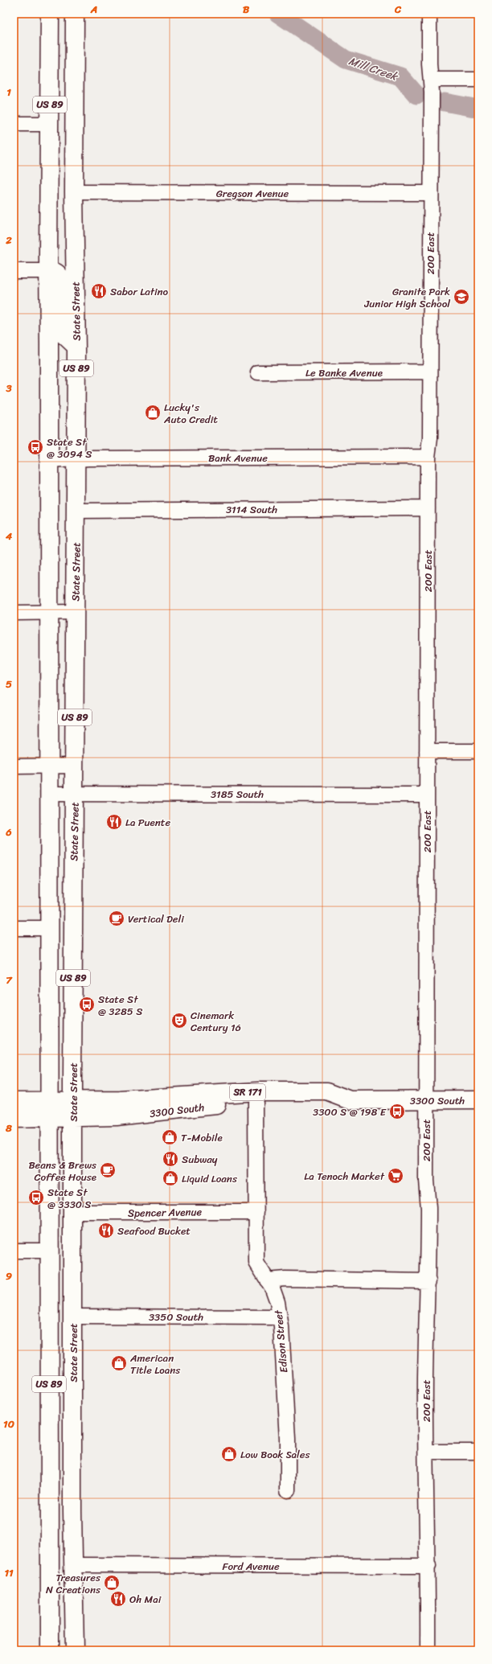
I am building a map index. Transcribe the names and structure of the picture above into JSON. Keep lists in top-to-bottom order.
{
  "streets": {
    "main road": [
      "US 89",
      "State Street",
      "SR 171",
      "3300 South"
    ],
    "street": [
      "Gregson Avenue",
      "200 East",
      "Le Banke Avenue",
      "Bank Avenue",
      "3114 South",
      "3185 South",
      "Spencer Avenue",
      "3350 South",
      "Edison Street",
      "Ford Avenue"
    ]
  },
  "crossings": [
    ["US 89", "Bank Avenue"],
    ["US 89", "3185 South"],
    ["US 89", "3300 South"],
    ["Gregson Avenue", "200 East"],
    ["Gregson Avenue", "State Street"],
    ["200 East", "Le Banke Avenue"],
    ["200 East", "Bank Avenue"],
    ["200 East", "3114 South"],
    ["200 East", "3185 South"],
    ["200 East", "3300 South"],
    ["200 East", "Ford Avenue"],
    ["State Street", "Bank Avenue"],
    ["State Street", "3114 South"],
    ["State Street", "3185 South"],
    ["State Street", "3300 South"],
    ["State Street", "Spencer Avenue"],
    ["State Street", "3350 South"],
    ["State Street", "Ford Avenue"],
    ["3300 South", "Edison Street"],
    ["Spencer Avenue", "Edison Street"],
    ["3350 South", "Edison Street"]
  ],
  "water": ["Mill Creek"],
  "places": {
    "restaurant": [
      "Sabor Latino",
      "La Puente",
      "Subway",
      "Seafood Bucket",
      "Oh Mai"
    ],
    "school or university": ["Granite Park Junior High School"],
    "shop": [
      "Lucky's Auto Credit",
      "T-Mobile",
      "Liquid Loans",
      "American Title Loans",
      "Low Book Sales",
      "Treasures N Creations"
    ],
    "bus stop": [
      "State St @ 3094 S",
      "State St @ 3285 S",
      "3300 S @ 198 E",
      "State St @ 3330 S"
    ],
    "cafe": ["Vertical Deli", "Beans & Brews Coffee House"],
    "theatre": ["Cinemark Century 16"],
    "supermarket": ["La Tenoch Market"]
  },
  "grid": {
    "columns": ["A", "B", "C"],
    "rows": [
      "1",
      "2",
      "3",
      "4",
      "5",
      "6",
      "7",
      "8",
      "9",
      "10",
      "11"
    ]
  }
}
